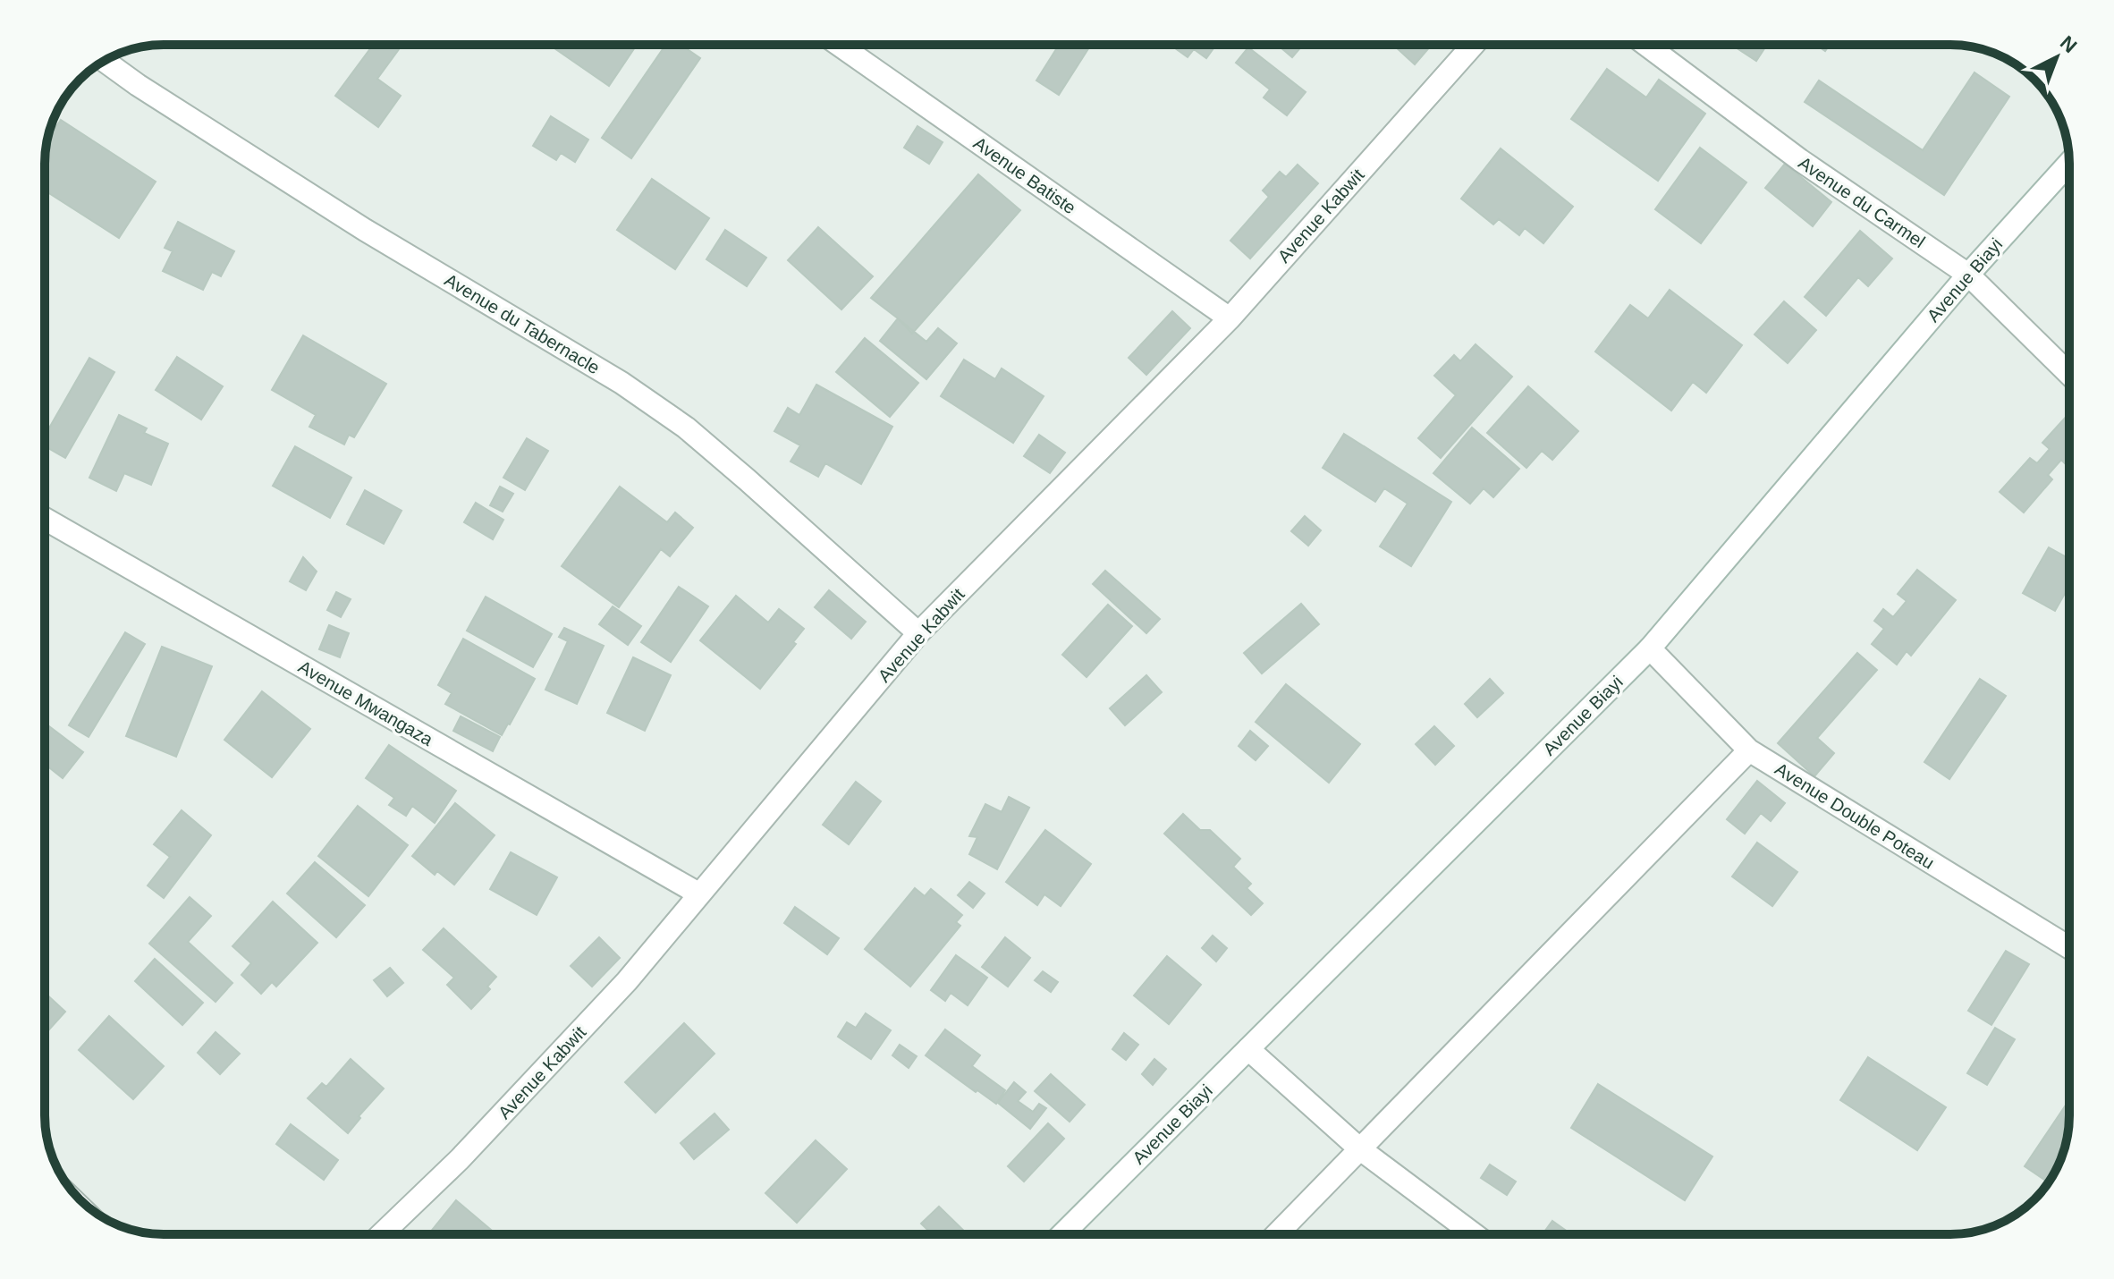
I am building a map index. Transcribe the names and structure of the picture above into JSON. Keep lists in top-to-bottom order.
{
  "streets": {
    "street": [
      "Avenue Batiste",
      "Avenue du Carmel",
      "Avenue Kabwit",
      "Avenue Biayi",
      "Avenue du Tabernacle",
      "Avenue Mwangaza",
      "Avenue Double Poteau"
    ]
  },
  "crossings": [
    ["Avenue Batiste", "Avenue Kabwit"],
    ["Avenue du Carmel", "Avenue Biayi"],
    ["Avenue Kabwit", "Avenue du Tabernacle"],
    ["Avenue Kabwit", "Avenue Mwangaza"],
    ["Avenue Biayi", "Avenue Double Poteau"]
  ],
  "north": "top right"
}
